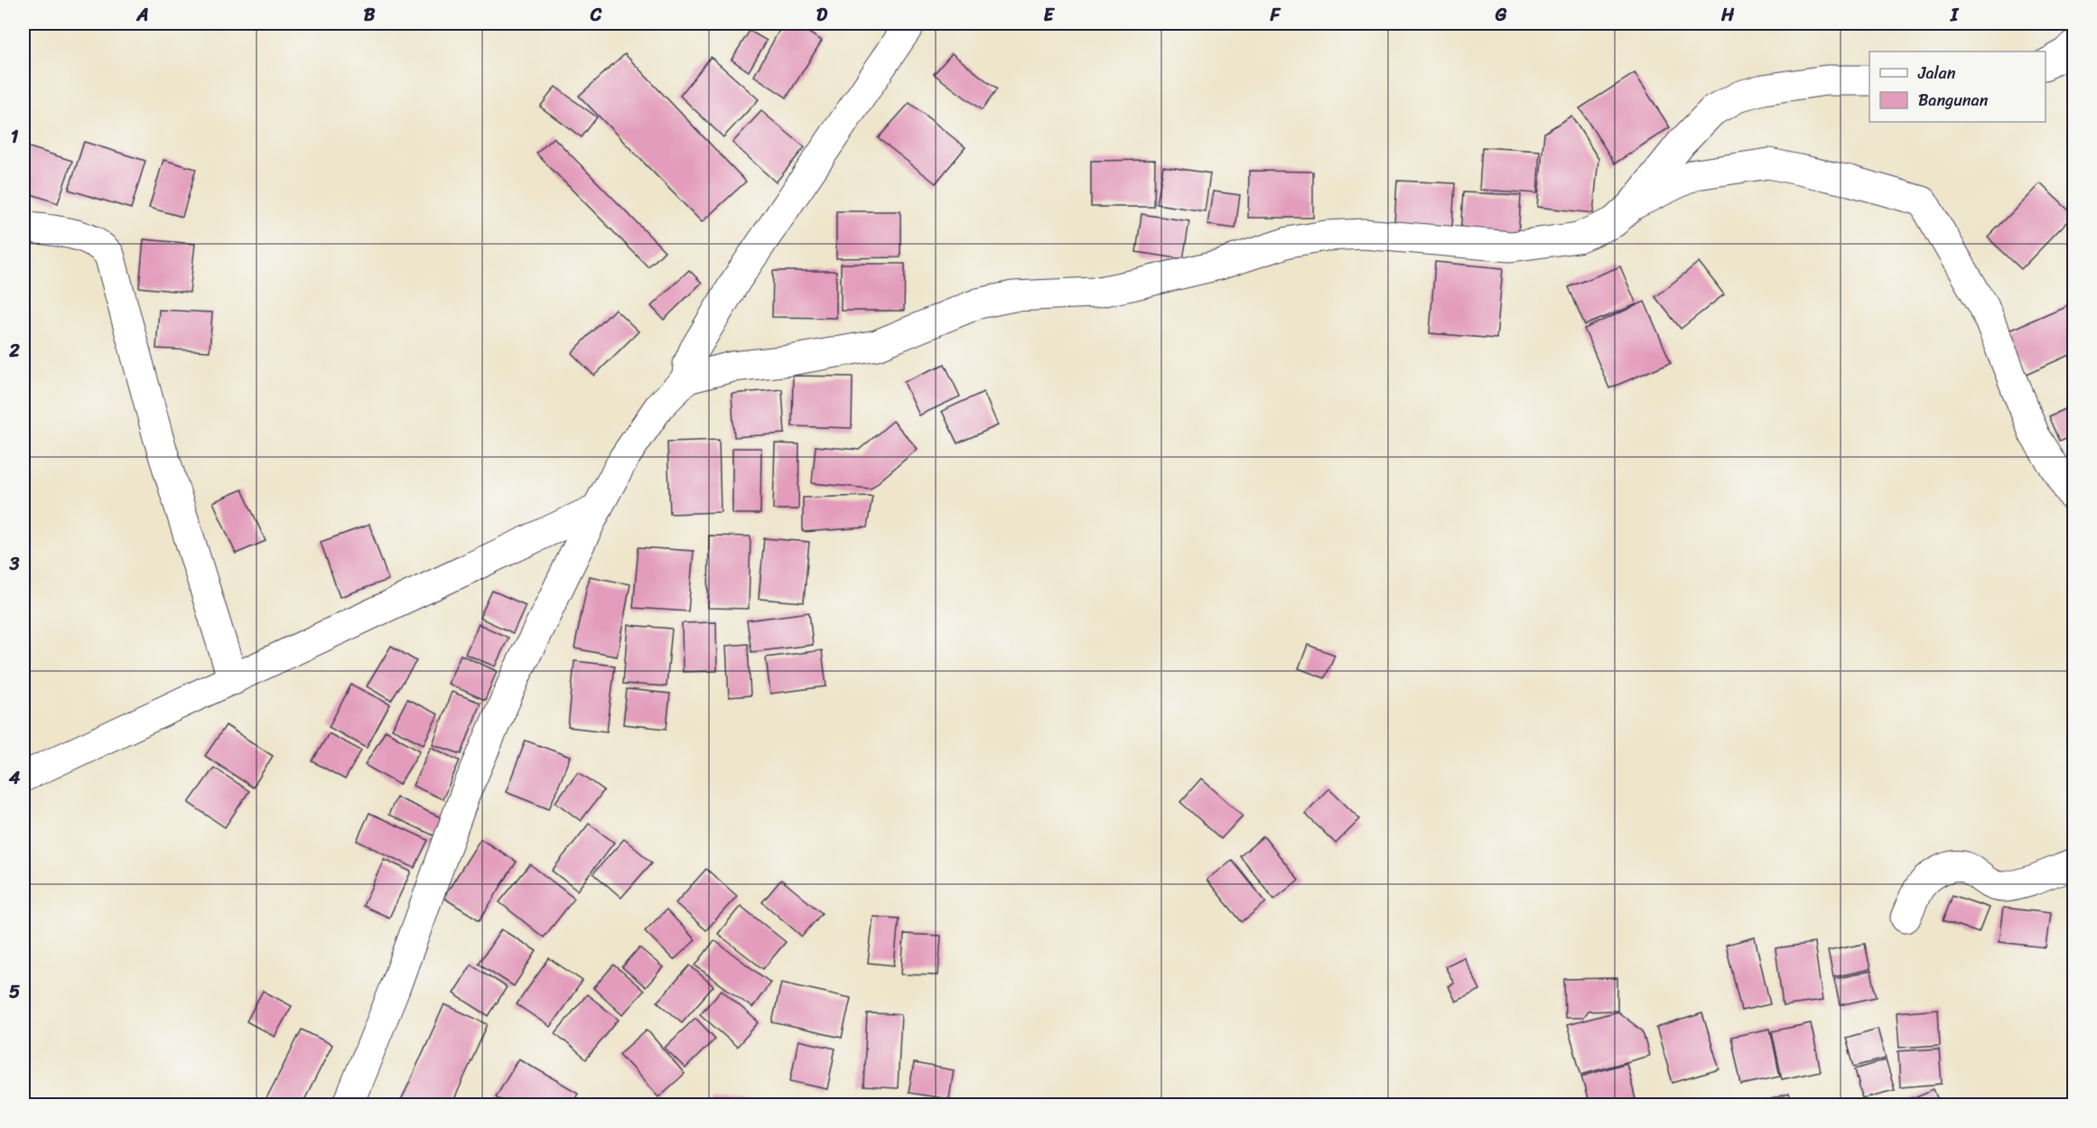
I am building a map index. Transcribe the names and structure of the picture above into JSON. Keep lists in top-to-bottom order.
{
  "legend": ["Jalan", "Bangunan"],
  "grid": {
    "columns": [
      "A",
      "B",
      "C",
      "D",
      "E",
      "F",
      "G",
      "H",
      "I"
    ],
    "rows": [
      "1",
      "2",
      "3",
      "4",
      "5"
    ]
  }
}
